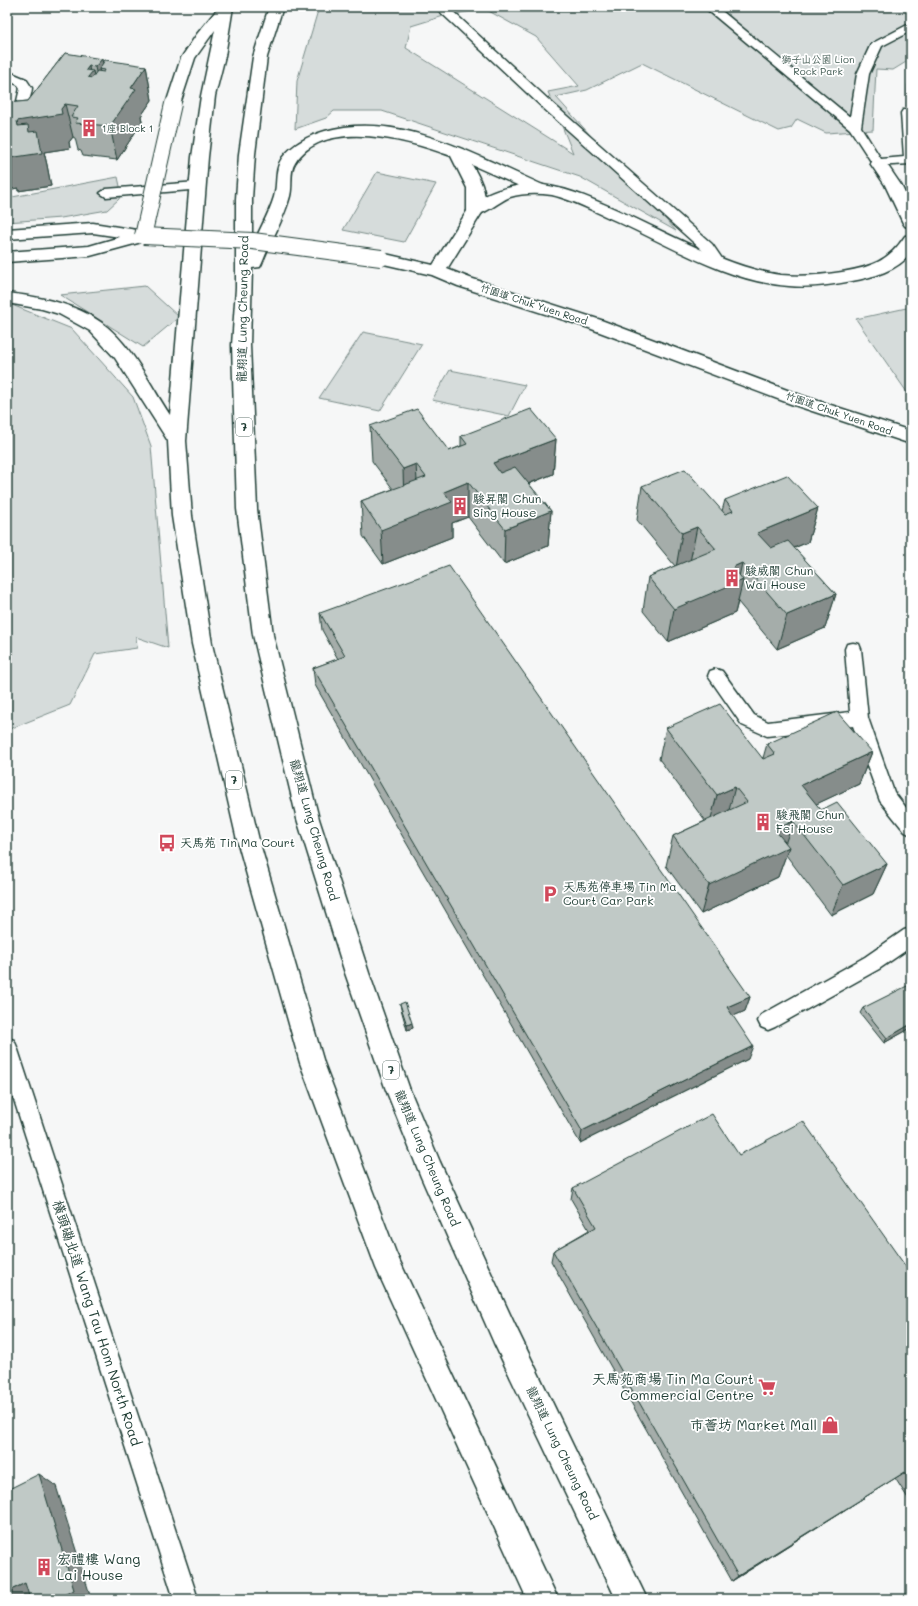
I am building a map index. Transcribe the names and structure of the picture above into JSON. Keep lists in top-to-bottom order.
{
  "streets": {
    "main road": ["竹園道 Chuk Yuen Road", "龍翔道 Lung Cheung Road", "7"],
    "lane": ["橫頭磡北道 Wang Tau Hom North Road"]
  },
  "parks": ["獅子山公園 Lion Rock Park"],
  "places": {
    "building": [
      "1座 Block 1",
      "駿昇閣 Chun Sing House",
      "駿威閣 Chun Wai House",
      "駿飛閣 Chun Fei House",
      "宏禮樓 Wang Lai House"
    ],
    "bus stop": ["天馬苑 Tin Ma Court"],
    "parking": ["天馬苑停車場 Tin Ma Court Car Park"],
    "supermarket": ["天馬苑商場 Tin Ma Court Commercial Centre"],
    "shop": ["市薈坊 Market Mall"]
  }
}
